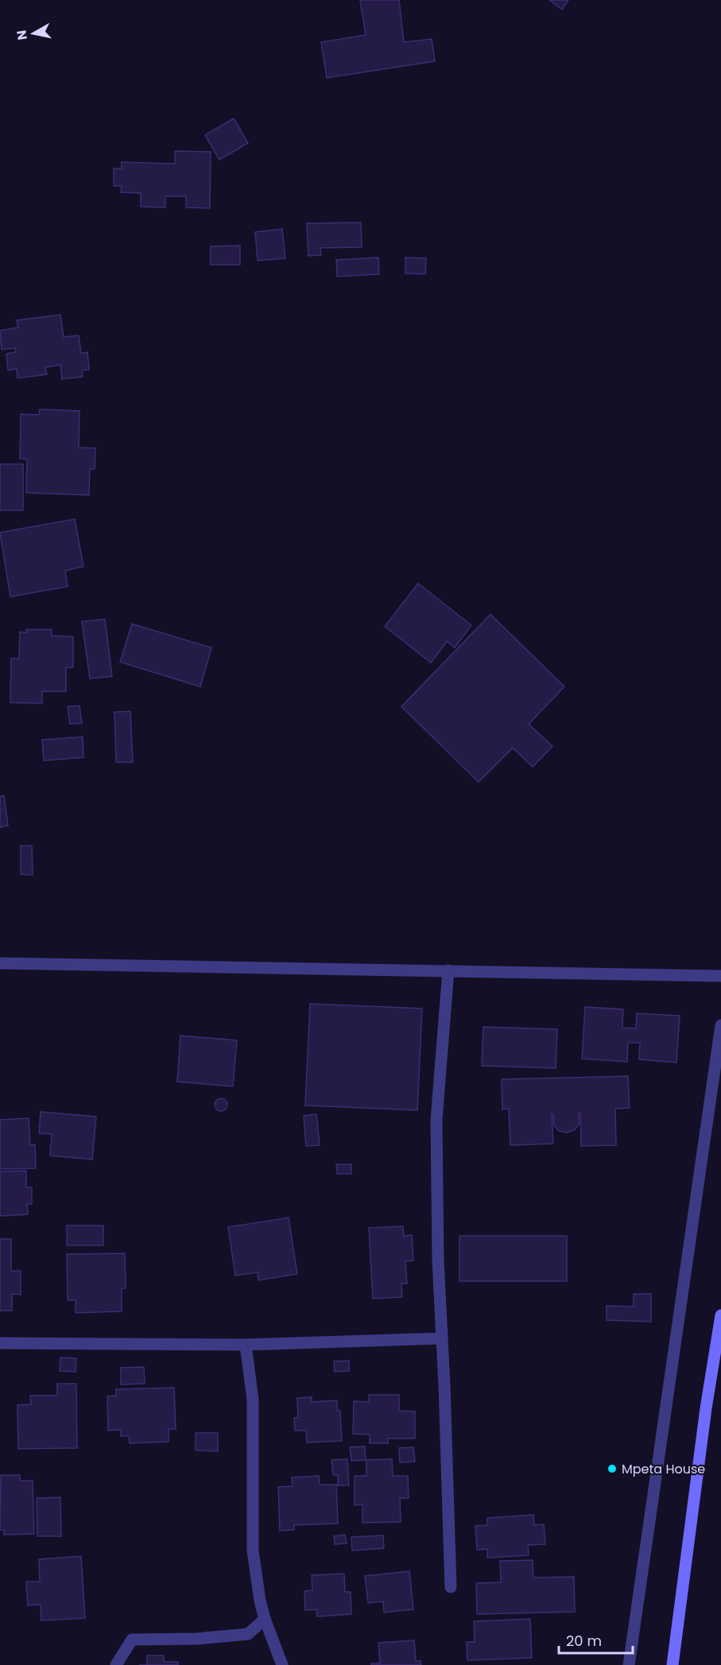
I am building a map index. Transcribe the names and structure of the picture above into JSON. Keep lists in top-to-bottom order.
{
  "places": ["Mpeta House"],
  "scale_bar": "20 m",
  "north": "left"
}
